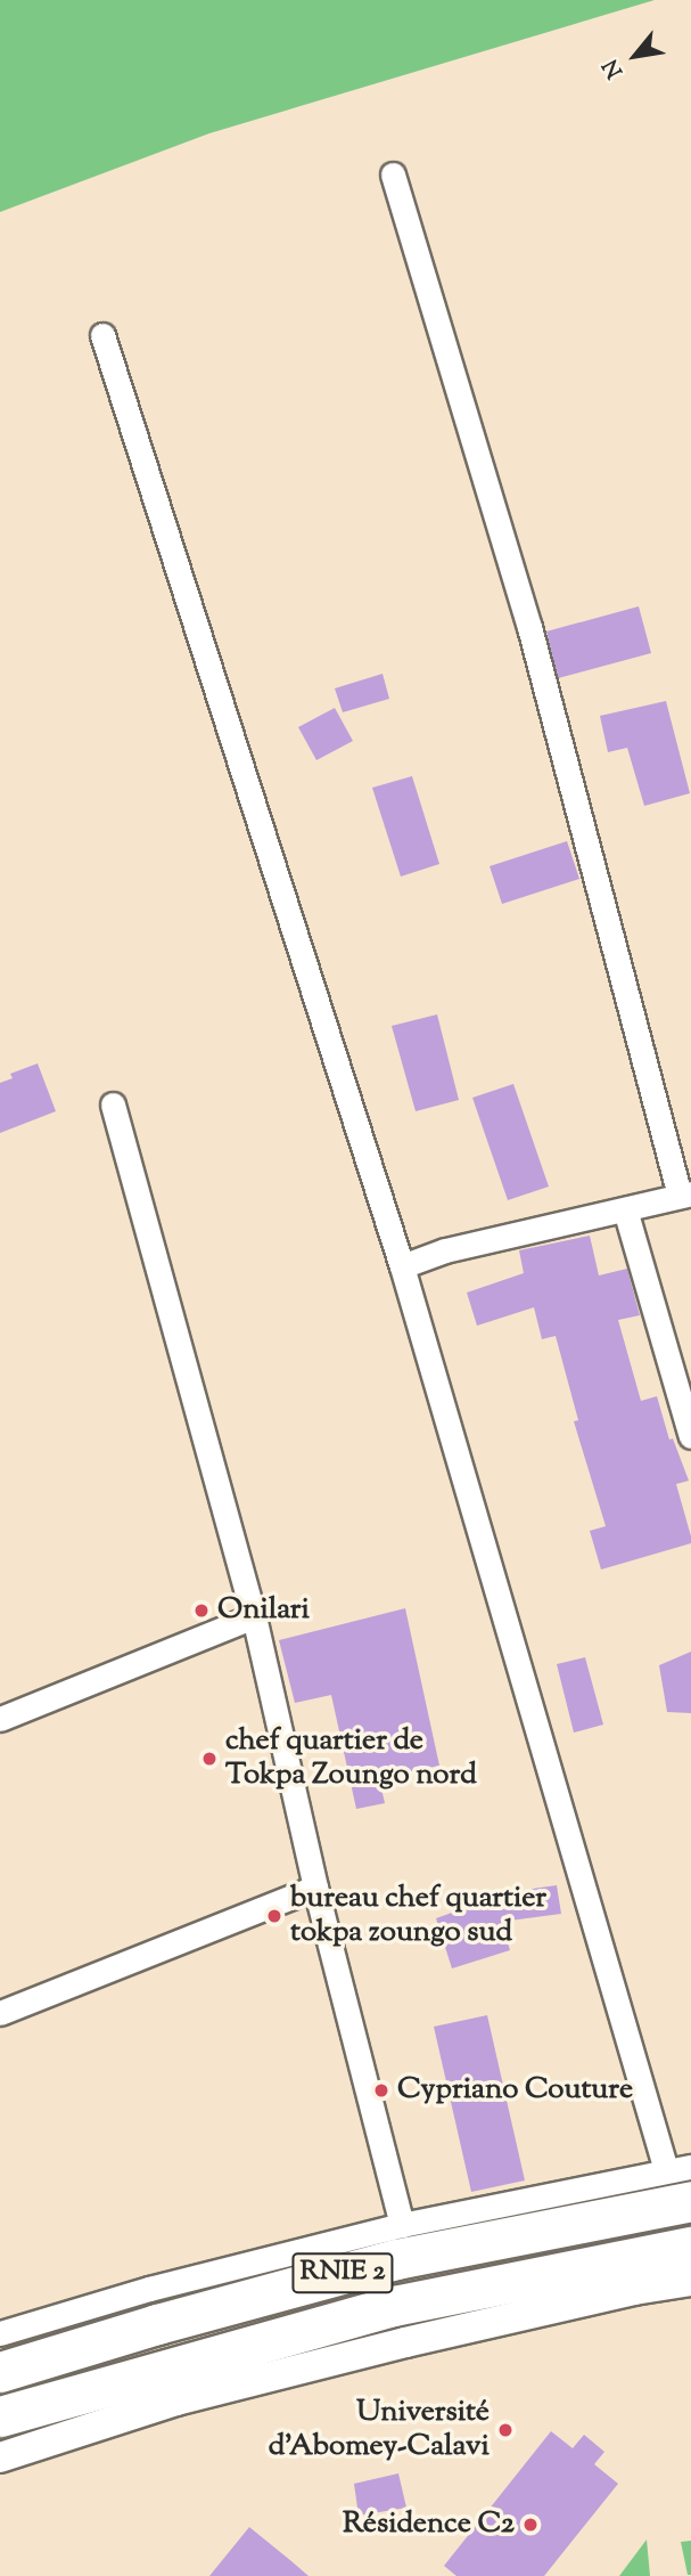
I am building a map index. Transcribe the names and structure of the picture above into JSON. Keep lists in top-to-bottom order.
{
  "streets": {
    "highway": ["RNIE 2"]
  },
  "places": [
    "Onilari",
    "chef quartier de Tokpa Zoungo nord",
    "bureau chef quartier tokpa zoungo sud",
    "Cypriano Couture",
    "Université d'Abomey-Calavi",
    "Résidence C2"
  ],
  "north": "bottom left"
}
